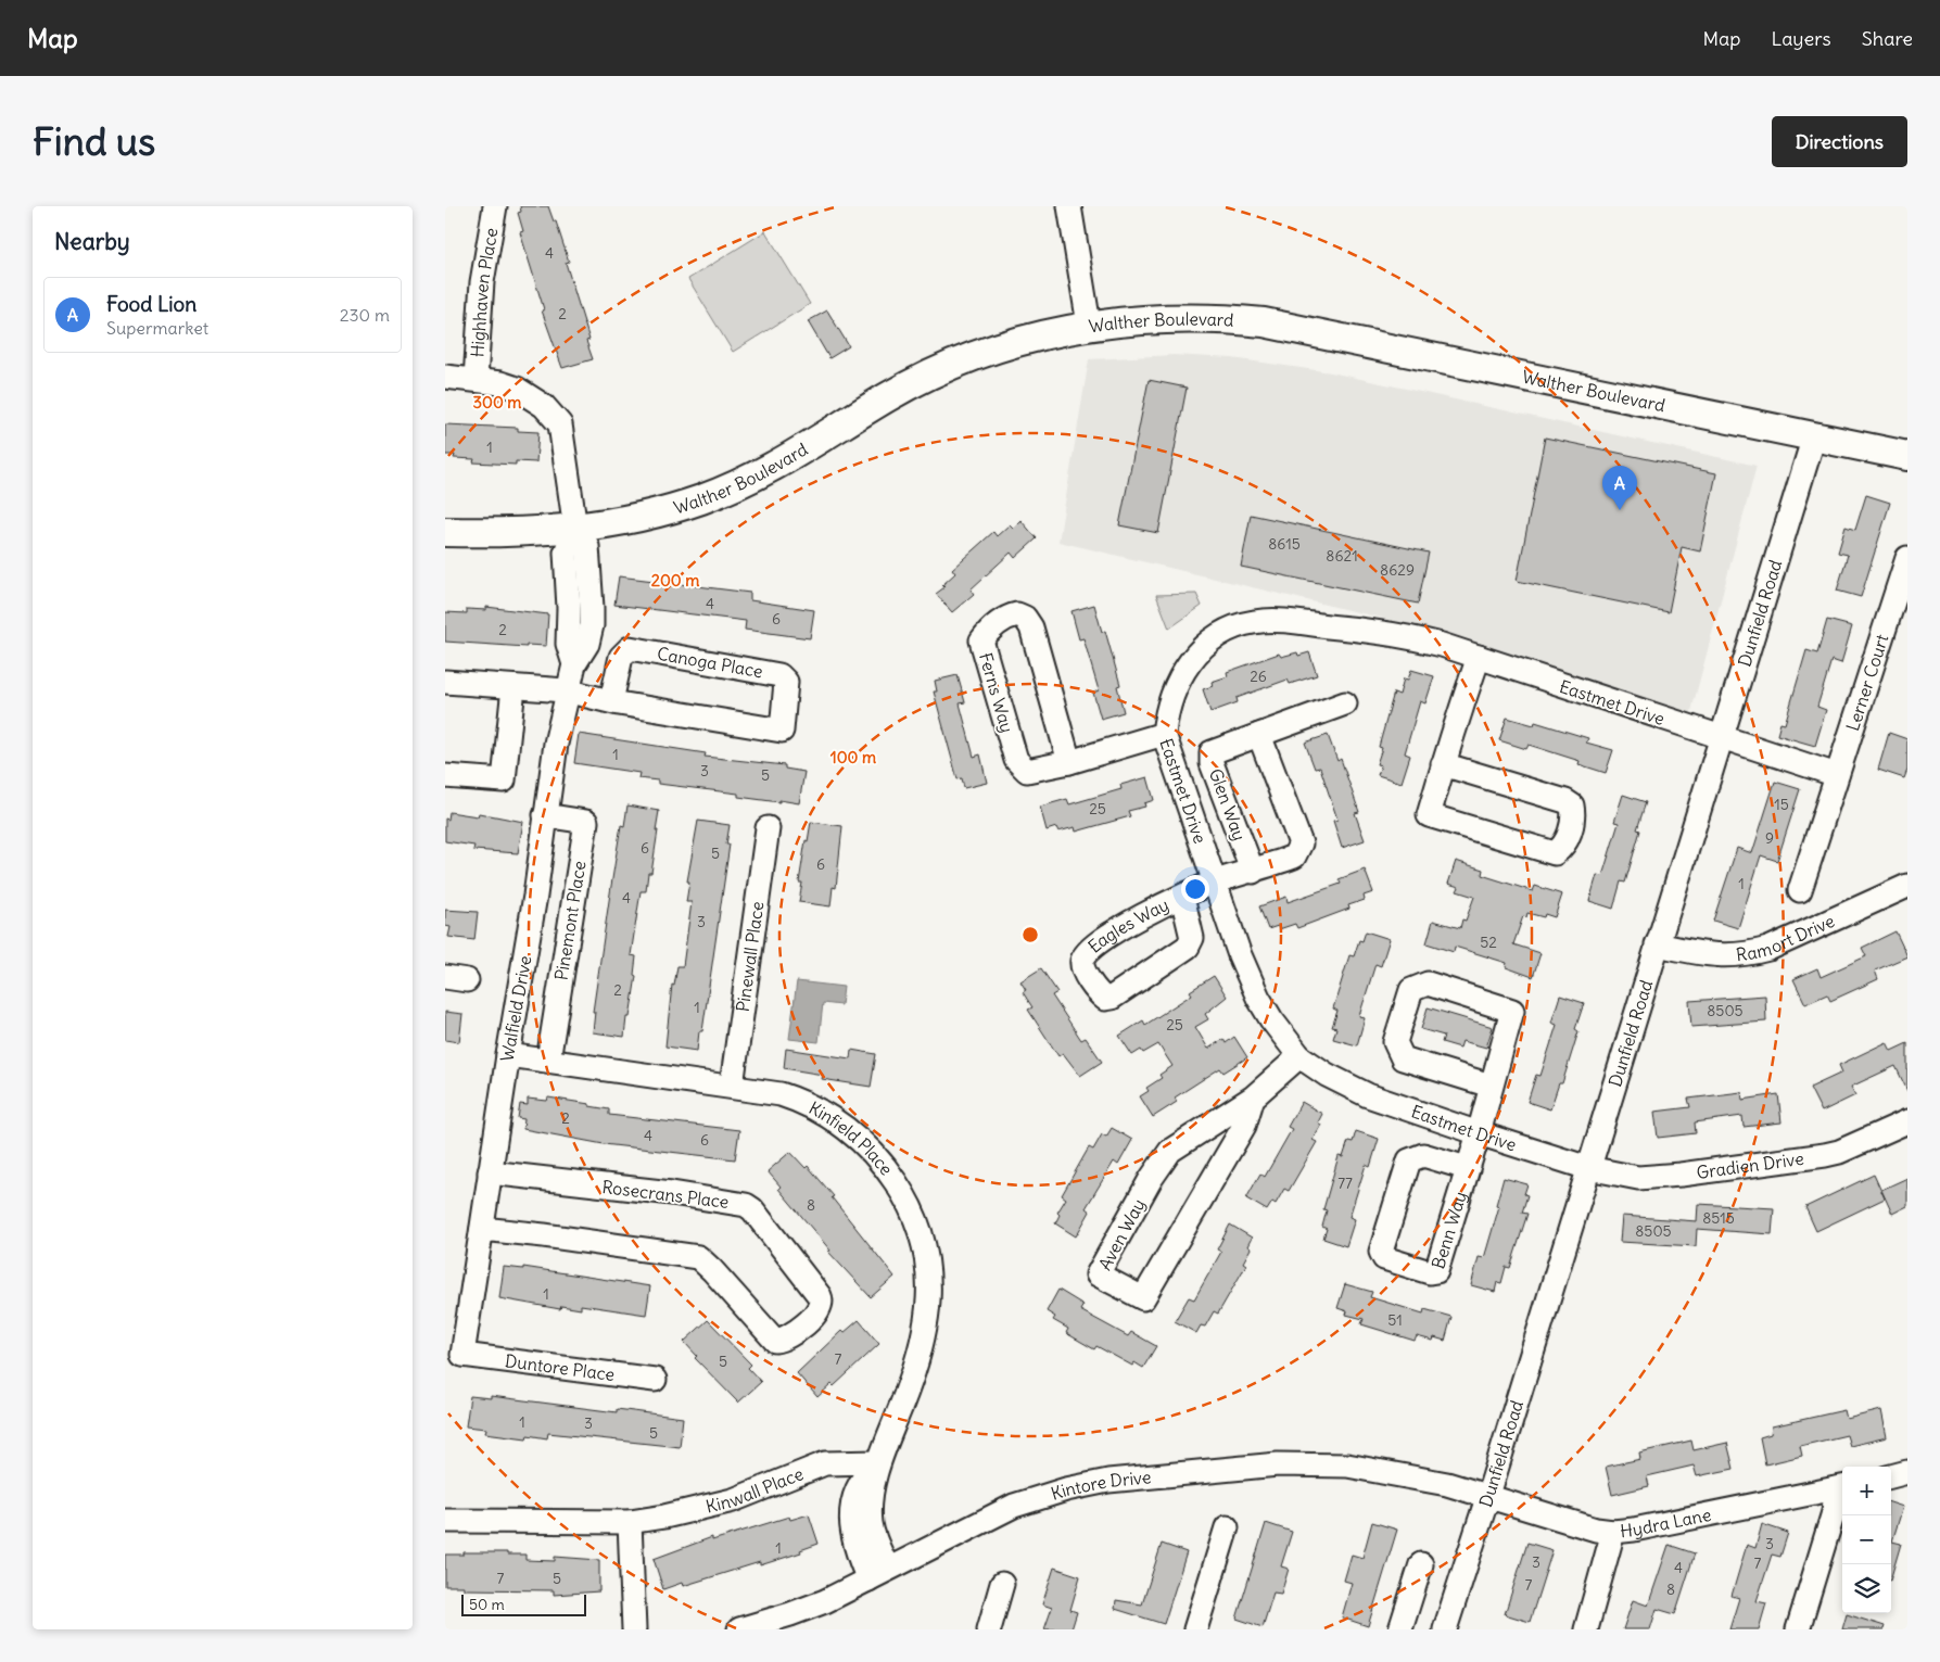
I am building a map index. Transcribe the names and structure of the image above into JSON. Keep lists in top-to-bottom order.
{
  "streets": {
    "main road": ["Walther Boulevard"],
    "street": [
      "Highhaven Place",
      "Dunfield Road",
      "Canoga Place",
      "Lerner Court",
      "Ferns Way",
      "Eastmet Drive",
      "Glen Way",
      "Pinemont Place",
      "Eagles Way",
      "Ramort Drive",
      "Pinewall Place",
      "Walfield Drive",
      "Kinfield Place",
      "Gradien Drive",
      "Rosecrans Place",
      "Benn Way",
      "Aven Way",
      "Duntore Place",
      "Kintore Drive",
      "Kinwall Place",
      "Hydra Lane"
    ]
  },
  "crossings": [
    ["Highhaven Place", "Walfield Drive"],
    ["Walther Boulevard", "Dunfield Road"],
    ["Walther Boulevard", "Walfield Drive"],
    ["Dunfield Road", "Eastmet Drive"],
    ["Dunfield Road", "Ramort Drive"],
    ["Dunfield Road", "Gradien Drive"],
    ["Dunfield Road", "Kintore Drive"],
    ["Dunfield Road", "Hydra Lane"],
    ["Canoga Place", "Walfield Drive"],
    ["Ferns Way", "Eastmet Drive"],
    ["Eastmet Drive", "Eagles Way"],
    ["Eastmet Drive", "Gradien Drive"],
    ["Eastmet Drive", "Benn Way"],
    ["Eastmet Drive", "Aven Way"],
    ["Pinemont Place", "Walfield Drive"],
    ["Pinemont Place", "Kinfield Place"],
    ["Pinewall Place", "Kinfield Place"],
    ["Walfield Drive", "Kinfield Place"],
    ["Walfield Drive", "Rosecrans Place"],
    ["Walfield Drive", "Duntore Place"],
    ["Kinfield Place", "Kintore Drive"],
    ["Kinfield Place", "Kinwall Place"],
    ["Kintore Drive", "Hydra Lane"]
  ],
  "house_numbers": [
    "4",
    "2",
    "1",
    "8615",
    "8621",
    "8629",
    "4",
    "6",
    "2",
    "26",
    "1",
    "3",
    "5",
    "15",
    "25",
    "9",
    "6",
    "5",
    "6",
    "1",
    "4",
    "3",
    "52",
    "2",
    "1",
    "8505",
    "25",
    "2",
    "4",
    "6",
    "77",
    "8",
    "8515",
    "8505",
    "1",
    "51",
    "7",
    "5",
    "1",
    "3",
    "5",
    "3",
    "1",
    "3",
    "7",
    "4",
    "7",
    "5",
    "7",
    "8"
  ],
  "scale_bar": "50 m",
  "page": {
    "header": "Map",
    "nav": ["Map", "Layers", "Share"],
    "buttons": "Directions",
    "title": "Find us",
    "heading": "Nearby",
    "list": [
      {
        "mark": "A",
        "name": "Food Lion",
        "note": "Supermarket",
        "value": "230 m"
      }
    ],
    "pins": "A",
    "map_buttons": ["+", "−"],
    "scale": "50 m"
  },
  "rings": ["300 m", "200 m", "100 m"]
}
